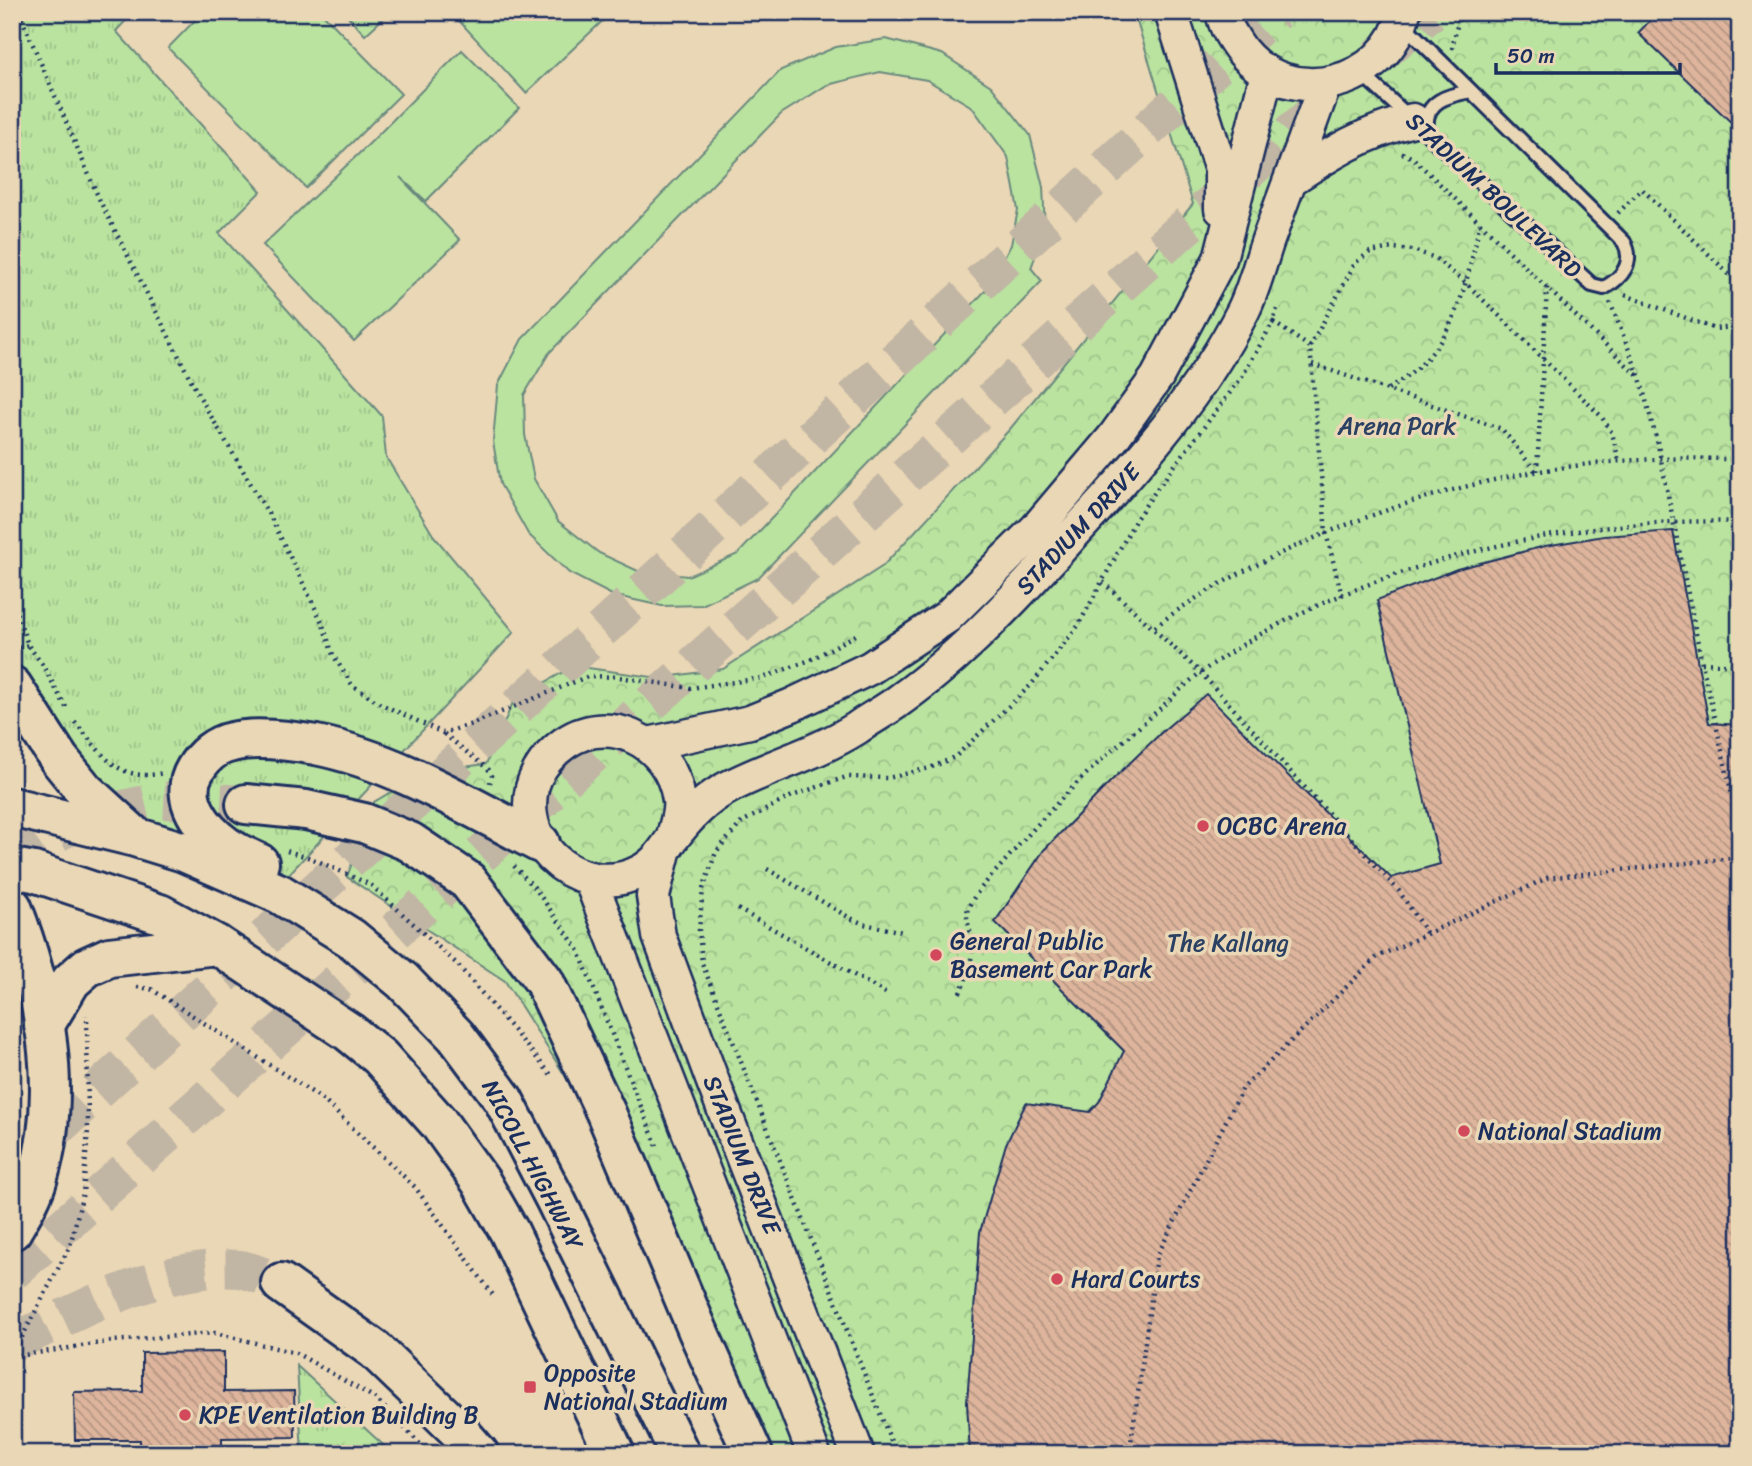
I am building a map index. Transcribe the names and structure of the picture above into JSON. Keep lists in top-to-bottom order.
{
  "streets": {
    "main road": ["NICOLL HIGHWAY"],
    "street": ["STADIUM BOULEVARD", "STADIUM DRIVE"]
  },
  "crossings": [
    ["STADIUM BOULEVARD", "STADIUM DRIVE"]
  ],
  "parks": ["Arena Park", "The Kallang"],
  "places": {
    "other": [
      "OCBC Arena",
      "General Public Basement Car Park",
      "National Stadium",
      "Hard Courts",
      "KPE Ventilation Building B"
    ],
    "transit": ["Opposite National Stadium"]
  },
  "scale_bar": "50 m"
}
